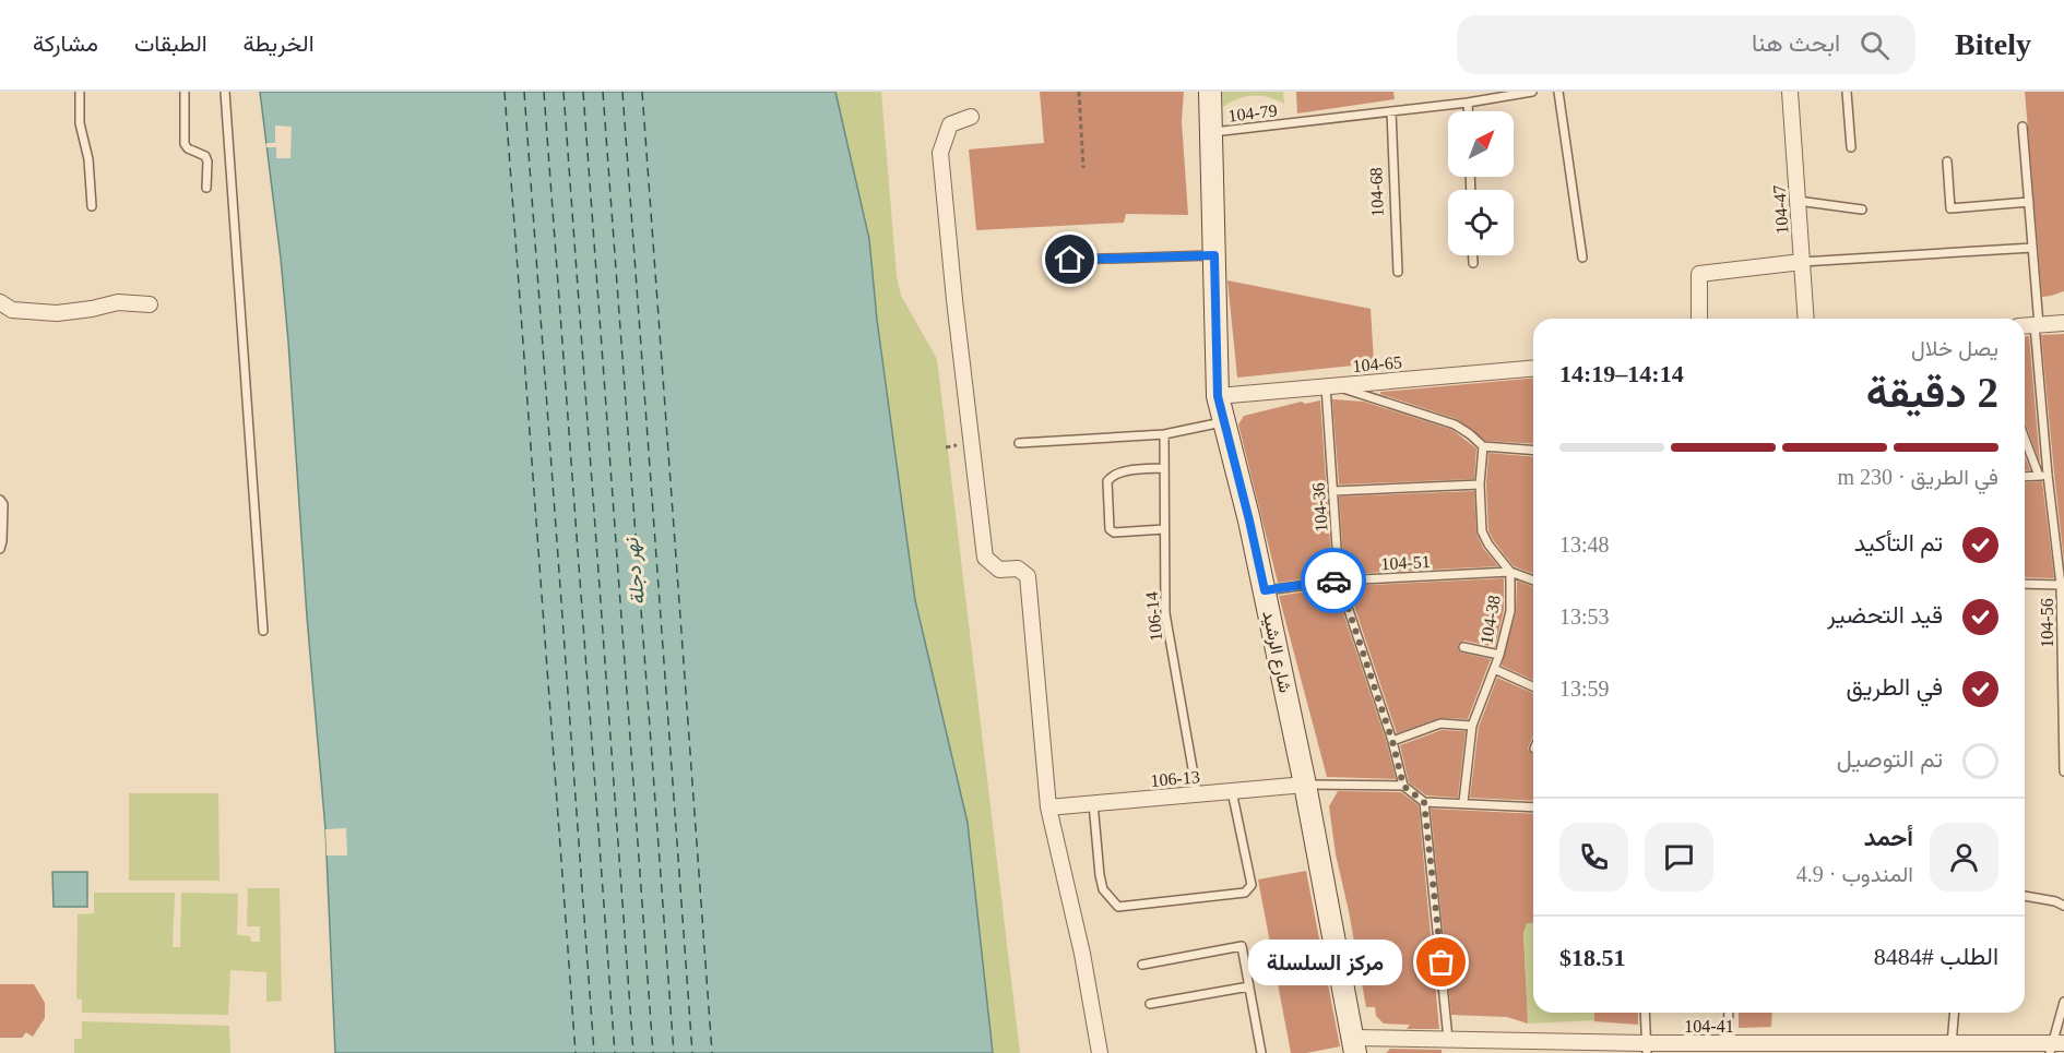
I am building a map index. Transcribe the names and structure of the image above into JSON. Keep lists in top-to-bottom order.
{
  "streets": {
    "main road": ["شارع الرشيد"],
    "street": [
      "104-47",
      "104-65",
      "106-13",
      "104-41"
    ],
    "lane": [
      "104-79",
      "104-68",
      "104-36",
      "104-51",
      "106-14",
      "104-38",
      "104-56"
    ]
  },
  "crossings": [
    ["104-79", "104-68"],
    ["104-79", "شارع الرشيد"],
    ["104-65", "104-36"],
    ["104-65", "شارع الرشيد"],
    ["104-36", "104-51"],
    ["104-51", "104-38"],
    ["104-51", "شارع الرشيد"],
    ["106-14", "106-13"],
    ["شارع الرشيد", "106-13"],
    ["شارع الرشيد", "104-41"]
  ],
  "water": ["نهر دجلة"],
  "places": ["مركز السلسلة"],
  "north": "top right",
  "page": {
    "header": "Bitely",
    "search": "ابحث هنا",
    "nav": ["الخريطة", "الطبقات", "مشاركة"],
    "heading": ["2 دقيقة", "يصل خلال", "14:14–14:19"],
    "panel": [
      "أحمد",
      "المندوب · 4.9",
      "الطلب #8484",
      "$18.51"
    ],
    "bar": "في الطريق · 230 m",
    "list": [
      ["تم التأكيد", "13:48"],
      ["قيد التحضير", "13:53"],
      ["في الطريق", "13:59"],
      "تم التوصيل"
    ],
    "bubble": "مركز السلسلة"
  }
}
